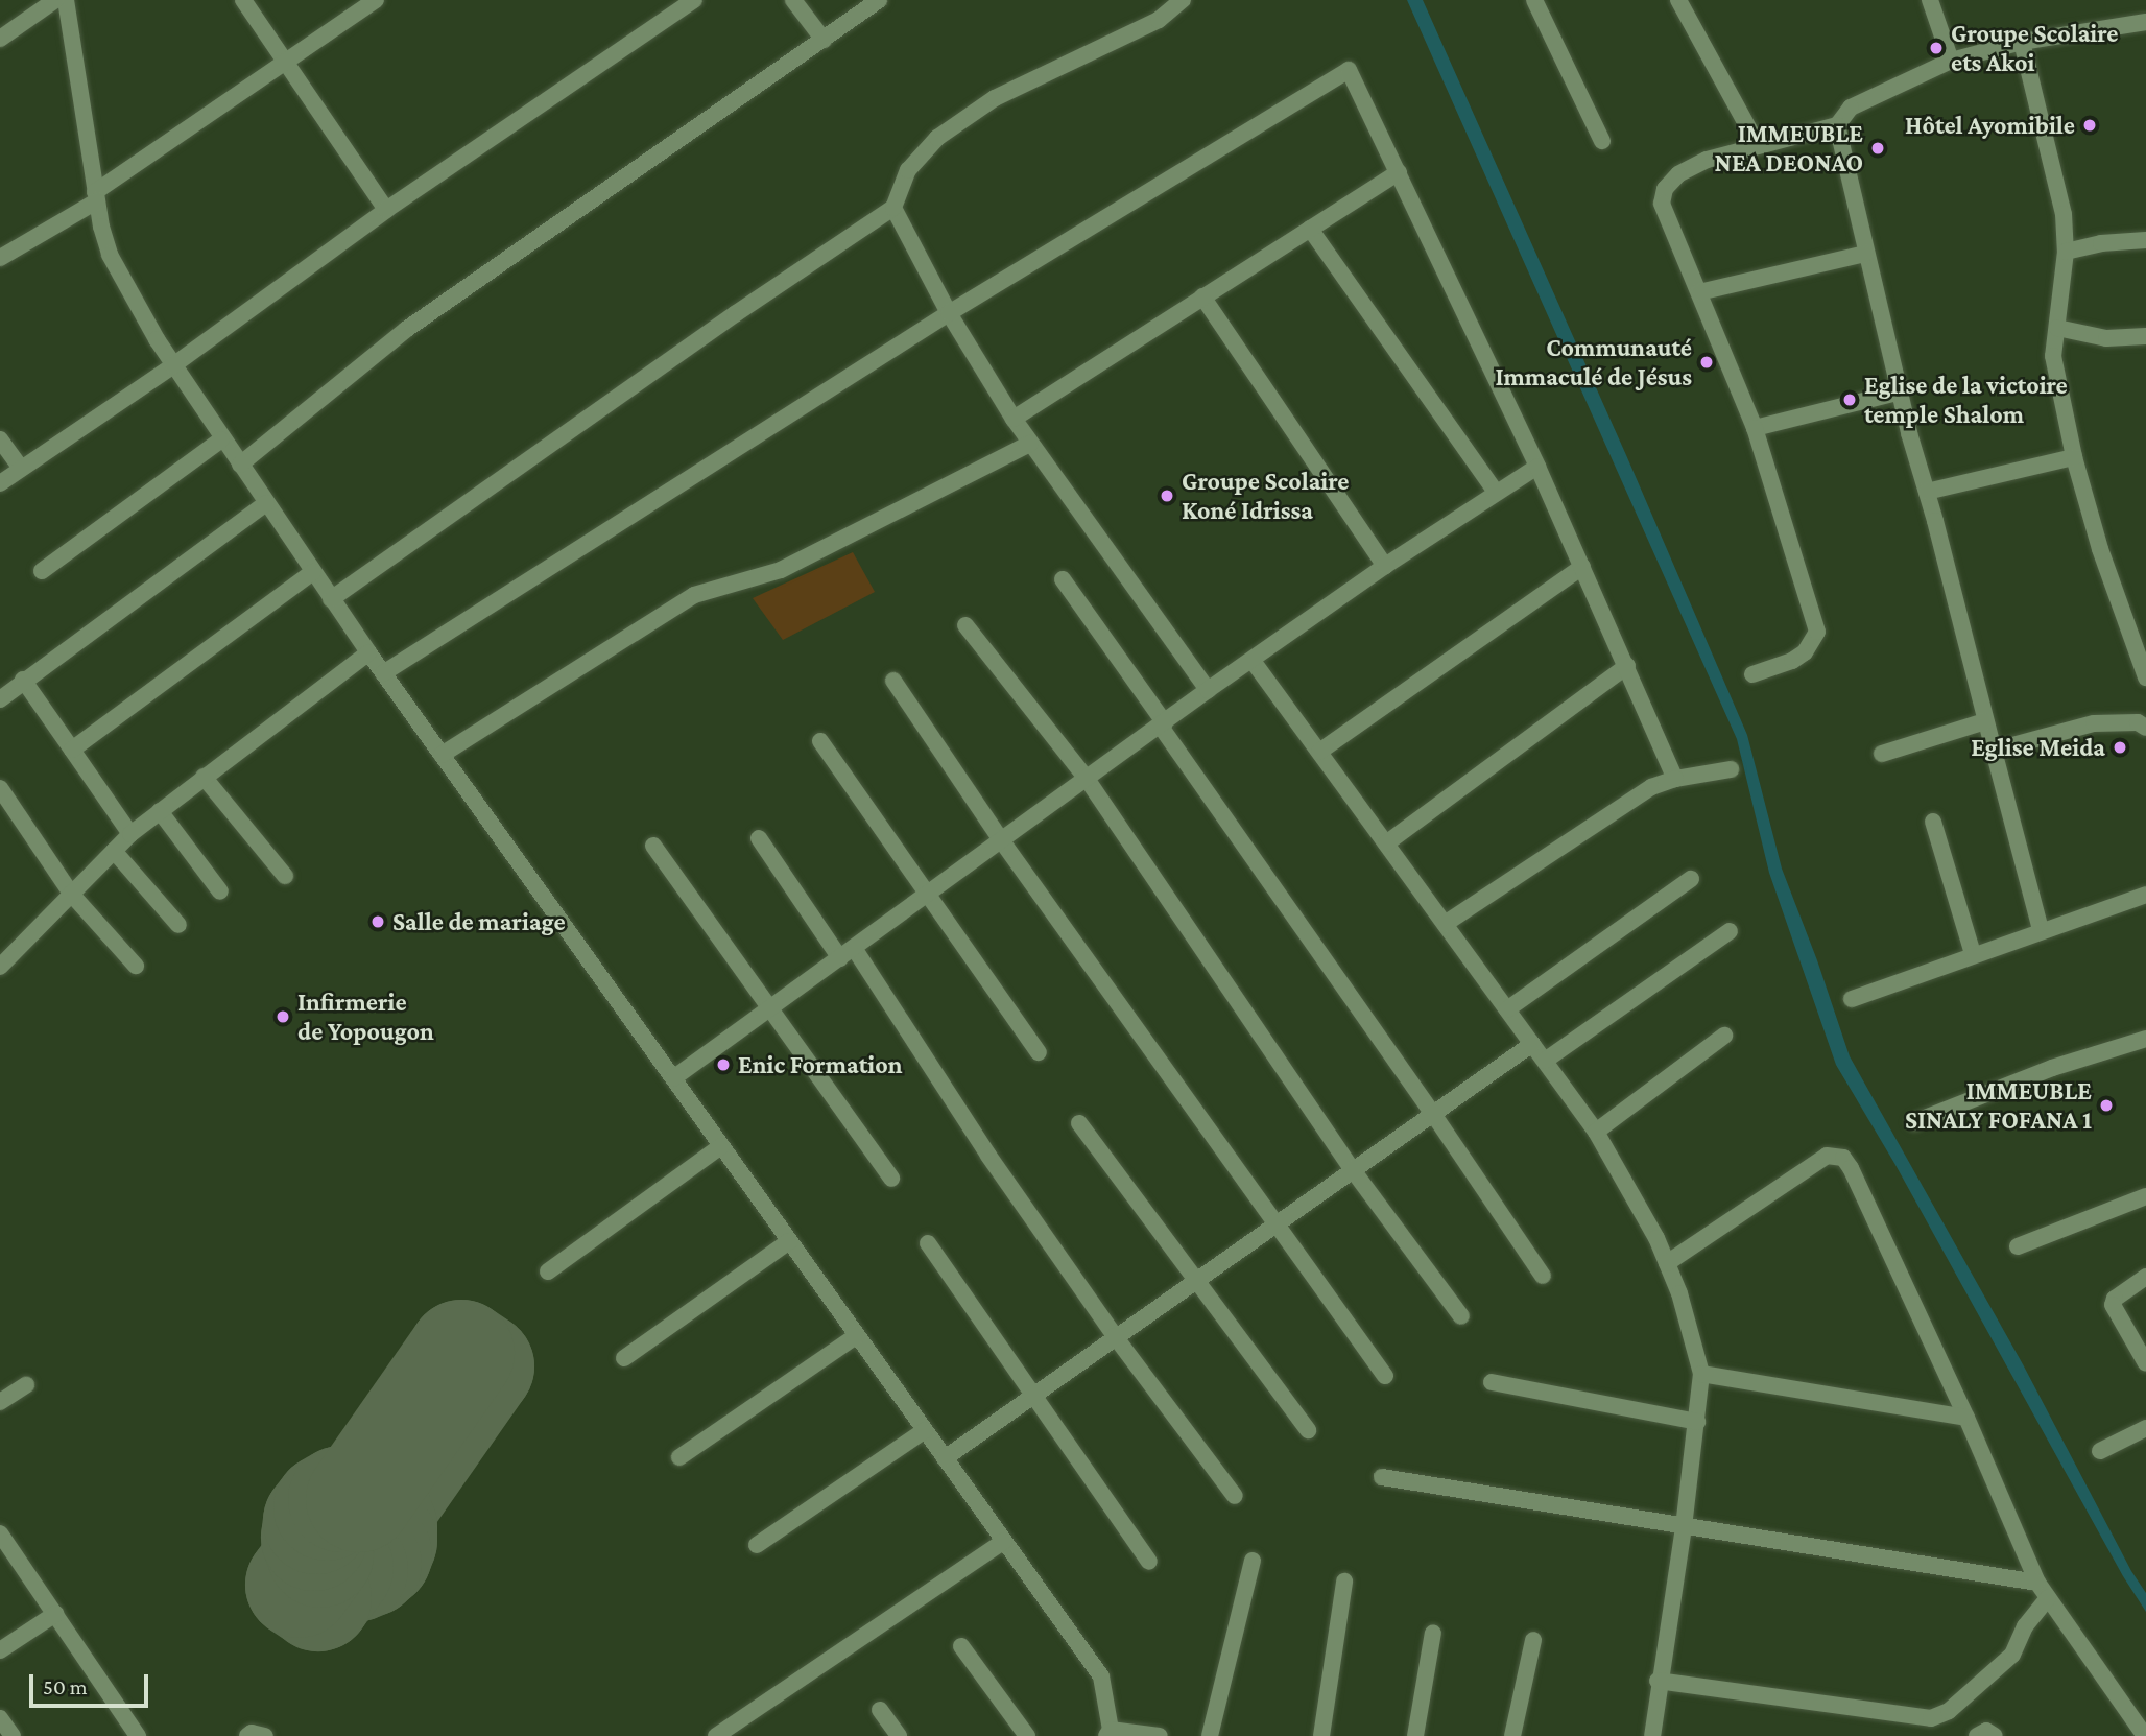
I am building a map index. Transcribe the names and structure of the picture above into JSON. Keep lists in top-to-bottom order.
{
  "places": [
    "Groupe Scolaire ets Akoi",
    "Hôtel Ayomibile",
    "IMMEUBLE NEA DEONAO",
    "Communauté Immaculé de Jésus",
    "Eglise de la victoire temple Shalom",
    "Groupe Scolaire Koné Idrissa",
    "Eglise Meida",
    "Salle de mariage",
    "Infirmerie de Yopougon",
    "Enic Formation",
    "IMMEUBLE SINALY FOFANA 1"
  ],
  "scale_bar": "50 m"
}
